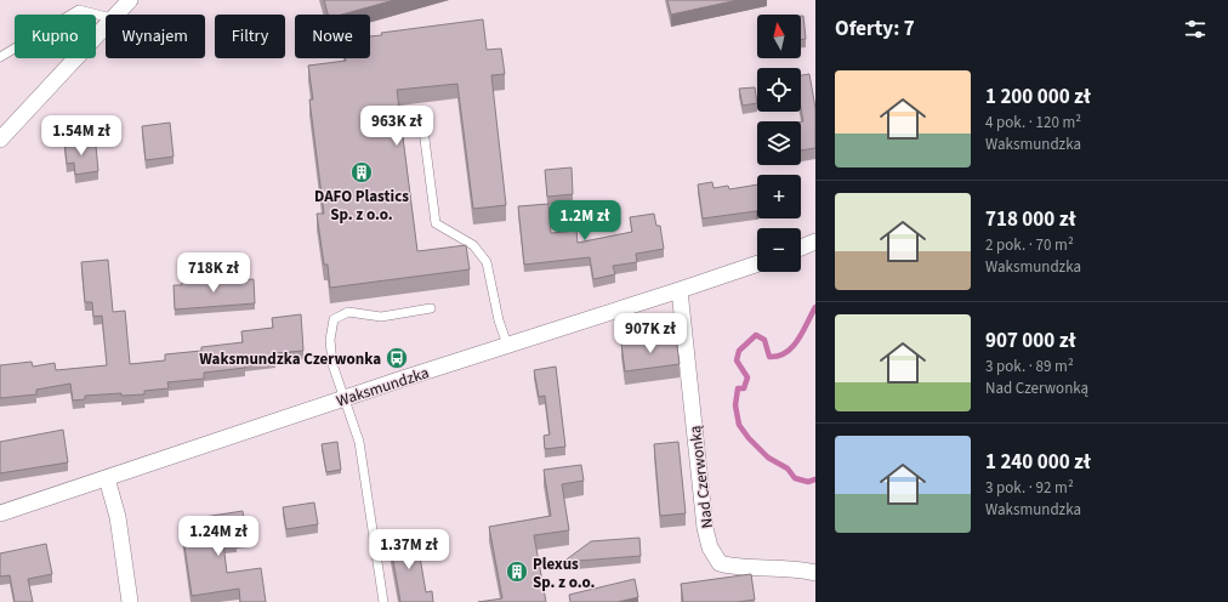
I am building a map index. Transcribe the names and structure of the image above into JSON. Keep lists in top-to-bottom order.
{
  "streets": {
    "street": ["Waksmundzka", "Nad Czerwonką"]
  },
  "crossings": [
    ["Waksmundzka", "Nad Czerwonką"]
  ],
  "places": {
    "building": ["DAFO Plastics Sp. z o.o.", "Plexus Sp. z o.o."],
    "bus stop": ["Waksmundzka Czerwonka"]
  },
  "north": "top",
  "page": {
    "heading": "Oferty: 7",
    "map_buttons": ["+", "−"],
    "chip": [
      "Kupno",
      "Wynajem",
      "Filtry",
      "Nowe"
    ],
    "list": [
      {
        "name": "1 200 000 zł",
        "note": "4 pok. · 120 m² · Waksmundzka"
      },
      {
        "name": "718 000 zł",
        "note": "2 pok. · 70 m² · Waksmundzka"
      },
      {
        "name": "907 000 zł",
        "note": "3 pok. · 89 m² · Nad Czerwonką"
      },
      {
        "name": "1 240 000 zł",
        "note": "3 pok. · 92 m² · Waksmundzka"
      }
    ],
    "price": [
      "963K zł",
      "1.54M zł",
      "1.2M zł",
      "718K zł",
      "907K zł",
      "1.24M zł",
      "1.37M zł"
    ]
  }
}
